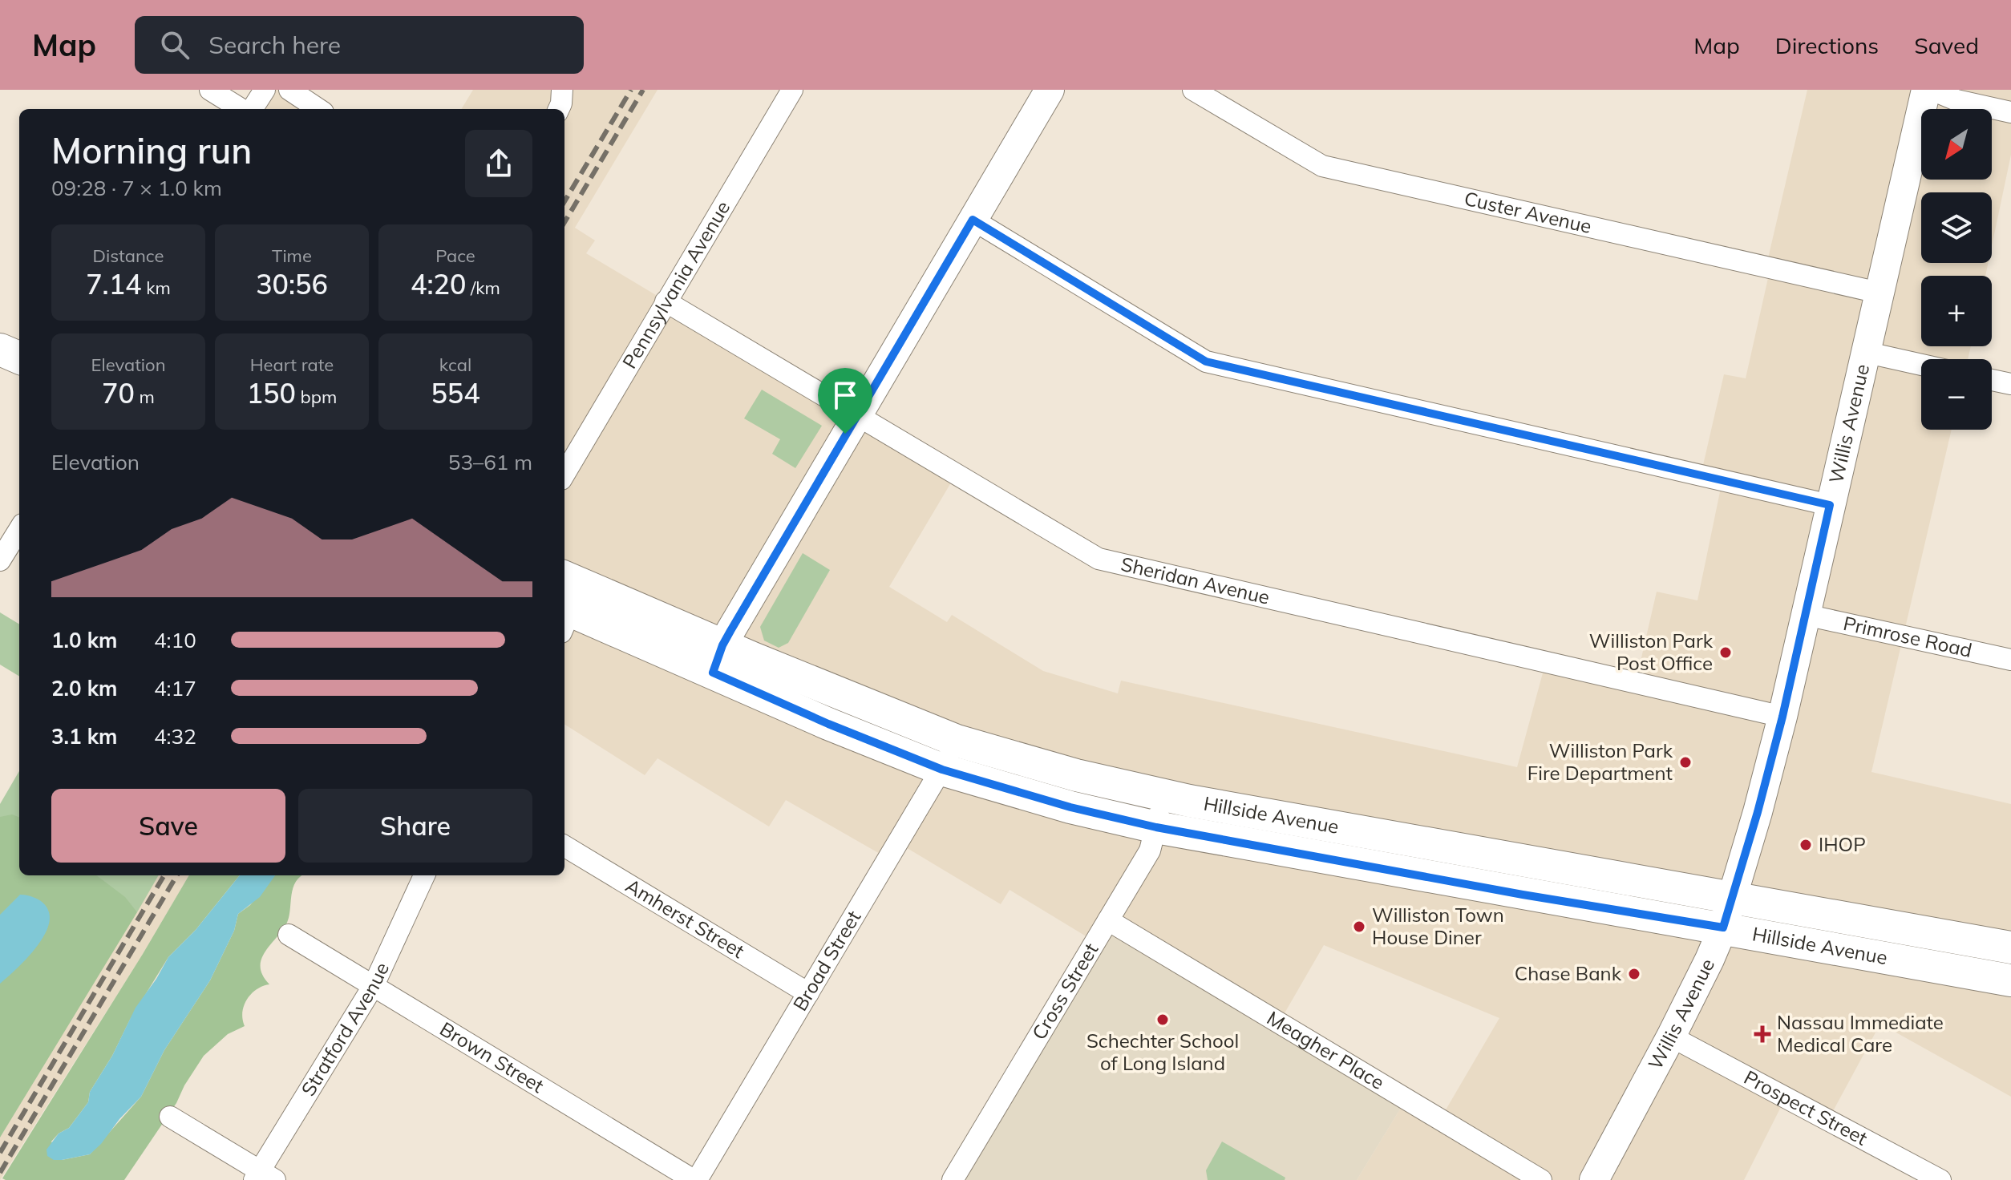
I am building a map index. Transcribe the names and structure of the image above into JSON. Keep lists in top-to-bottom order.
{
  "streets": {
    "main road": ["Willis Avenue", "Hillside Avenue"],
    "street": [
      "Custer Avenue",
      "Pennsylvania Avenue",
      "Sheridan Avenue",
      "Primrose Road",
      "Amherst Street",
      "Broad Street",
      "Cross Street",
      "Stratford Avenue",
      "Meagher Place",
      "Brown Street",
      "Prospect Street"
    ]
  },
  "crossings": [
    ["Custer Avenue", "Willis Avenue"],
    ["Pennsylvania Avenue", "Sheridan Avenue"],
    ["Willis Avenue", "Sheridan Avenue"],
    ["Willis Avenue", "Primrose Road"],
    ["Willis Avenue", "Hillside Avenue"],
    ["Willis Avenue", "Prospect Street"],
    ["Hillside Avenue", "Broad Street"],
    ["Hillside Avenue", "Cross Street"],
    ["Amherst Street", "Broad Street"],
    ["Broad Street", "Brown Street"],
    ["Cross Street", "Meagher Place"],
    ["Stratford Avenue", "Brown Street"]
  ],
  "places": {
    "other": [
      "Williston Park Post Office",
      "Williston Park Fire Department",
      "IHOP",
      "Williston Town House Diner",
      "Chase Bank",
      "Schechter School of Long Island"
    ],
    "health": ["Nassau Immediate Medical Care"]
  },
  "north": "bottom left",
  "page": {
    "header": "Map",
    "search": "Search here",
    "nav": ["Map", "Directions", "Saved"],
    "map_buttons": ["+", "−"],
    "heading": ["Morning run", "09:28 · 7 × 1.0 km"],
    "stats": [
      ["Distance", "7.14 km"],
      ["Time", "30:56"],
      ["Pace", "4:20 /km"],
      ["Elevation", "70 m"],
      ["Heart rate", "150 bpm"],
      ["kcal", "554"]
    ],
    "chart": ["Elevation", "53–61 m"],
    "list": [
      {
        "name": "1.0 km",
        "note": "4:10"
      },
      {
        "name": "2.0 km",
        "note": "4:17"
      },
      {
        "name": "3.1 km",
        "note": "4:32"
      }
    ],
    "buttons": ["Save", "Share"]
  }
}
